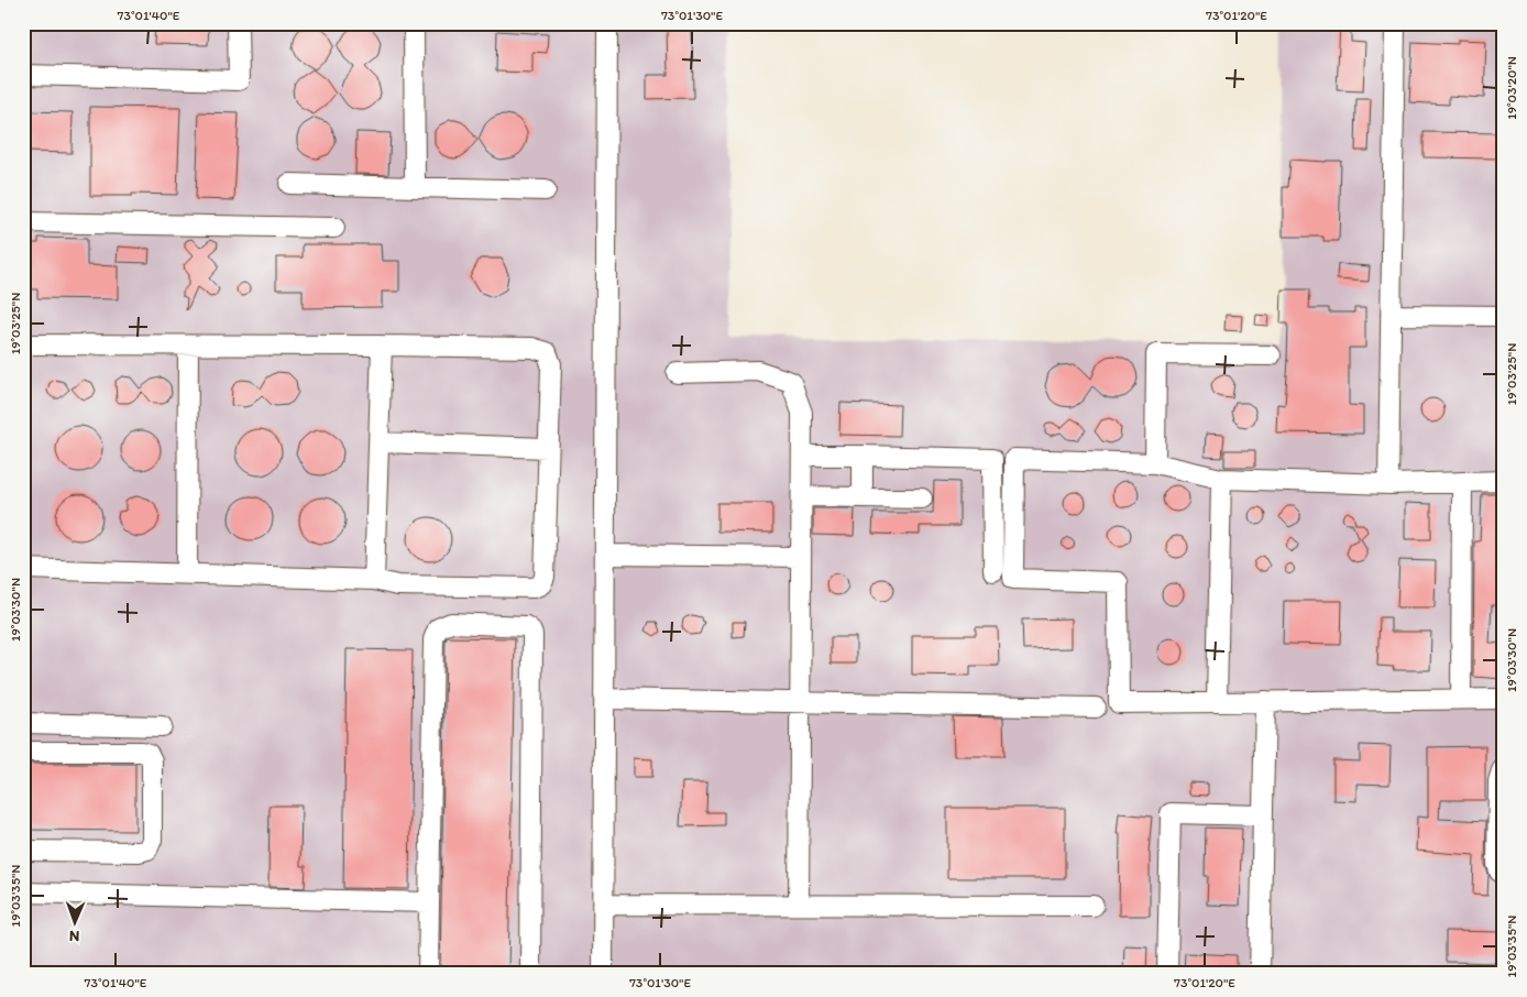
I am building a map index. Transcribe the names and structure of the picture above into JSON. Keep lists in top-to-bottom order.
{
  "north": "bottom",
  "coordinates": [
    "73°01'40\"E",
    "73°01'30\"E",
    "73°01'20\"E",
    "19°03'20\"N",
    "19°03'25\"N",
    "19°03'30\"N",
    "19°03'35\"N"
  ]
}
